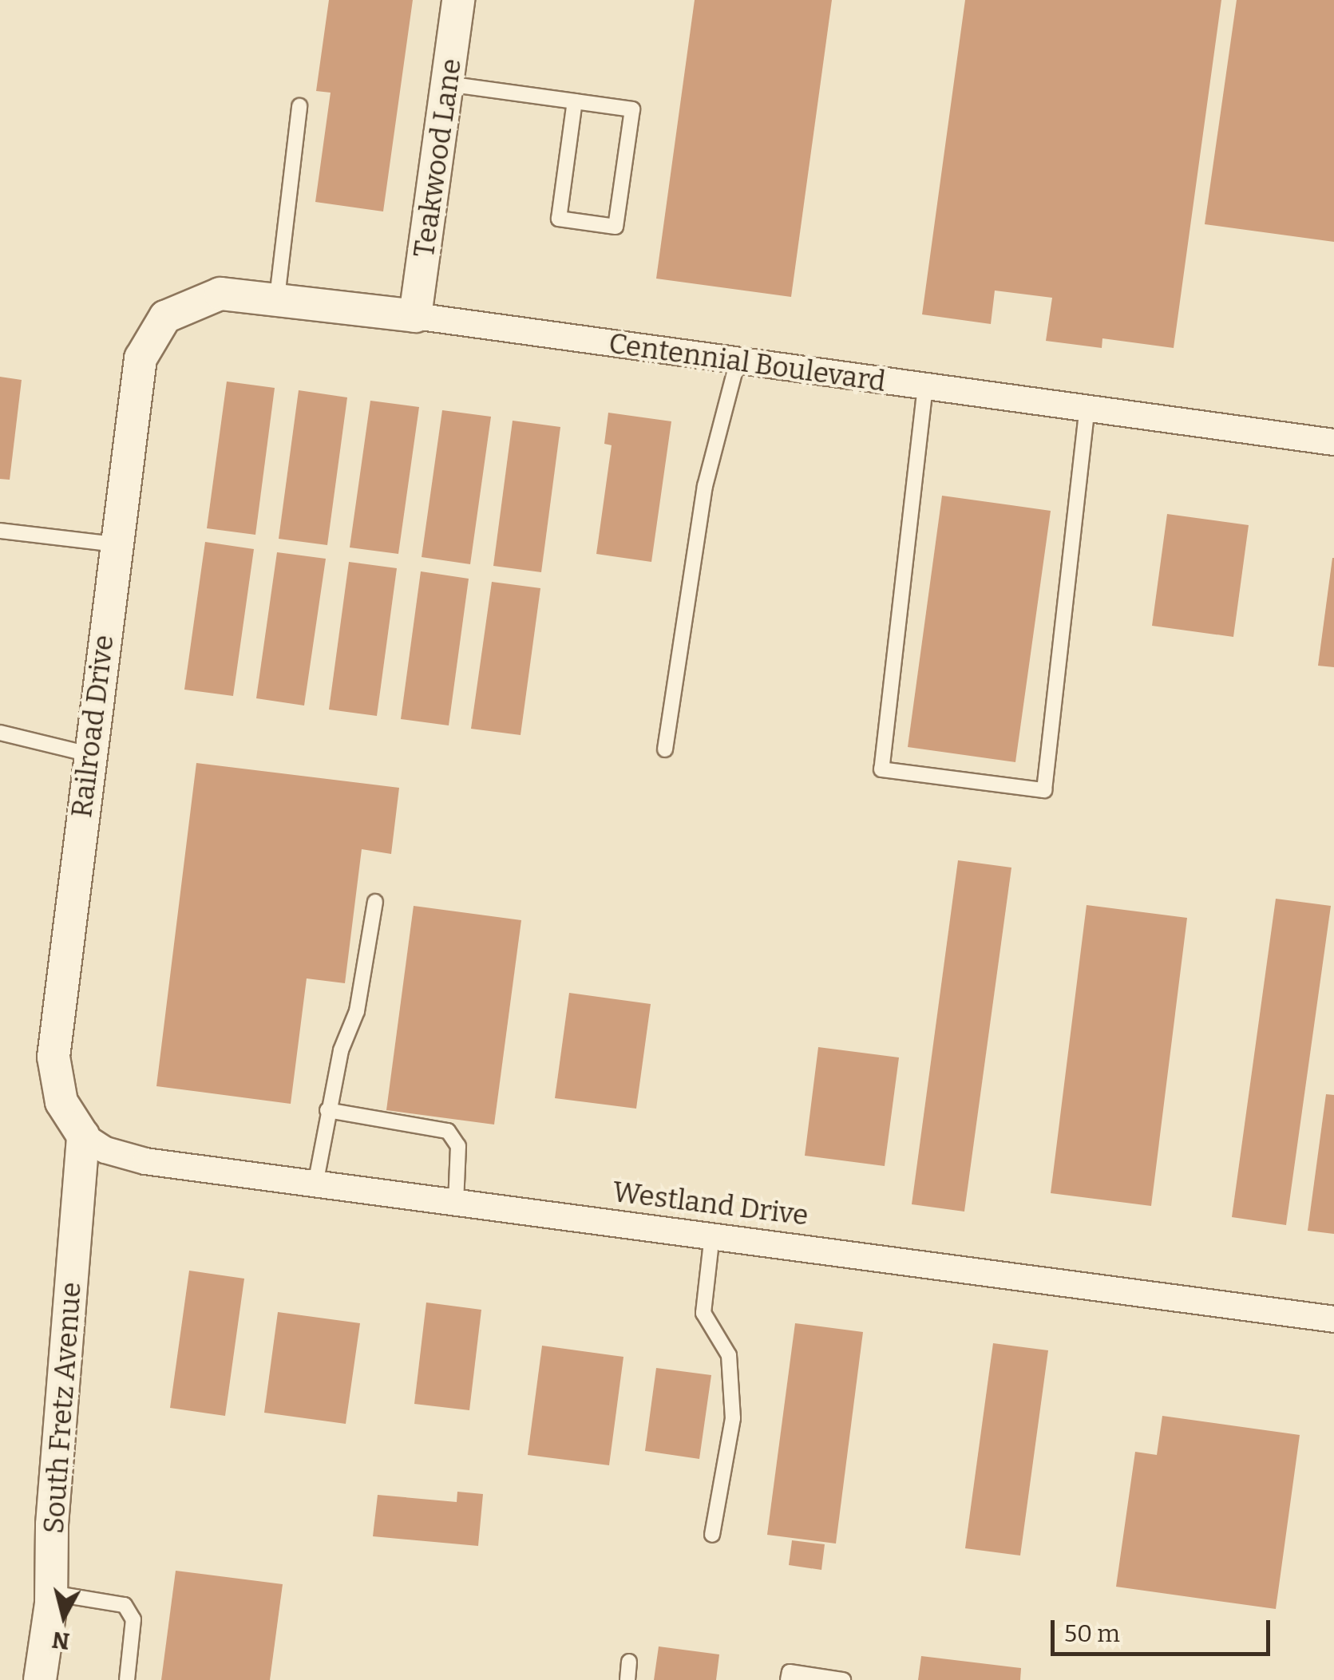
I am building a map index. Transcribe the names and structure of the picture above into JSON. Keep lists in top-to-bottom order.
{
  "streets": {
    "street": [
      "Teakwood Lane",
      "Centennial Boulevard",
      "Railroad Drive",
      "Westland Drive",
      "South Fretz Avenue"
    ]
  },
  "crossings": [
    ["Teakwood Lane", "Centennial Boulevard"],
    ["Centennial Boulevard", "Railroad Drive"],
    ["Railroad Drive", "Westland Drive"],
    ["Railroad Drive", "South Fretz Avenue"],
    ["Westland Drive", "South Fretz Avenue"]
  ],
  "scale_bar": "50 m",
  "north": "bottom"
}
